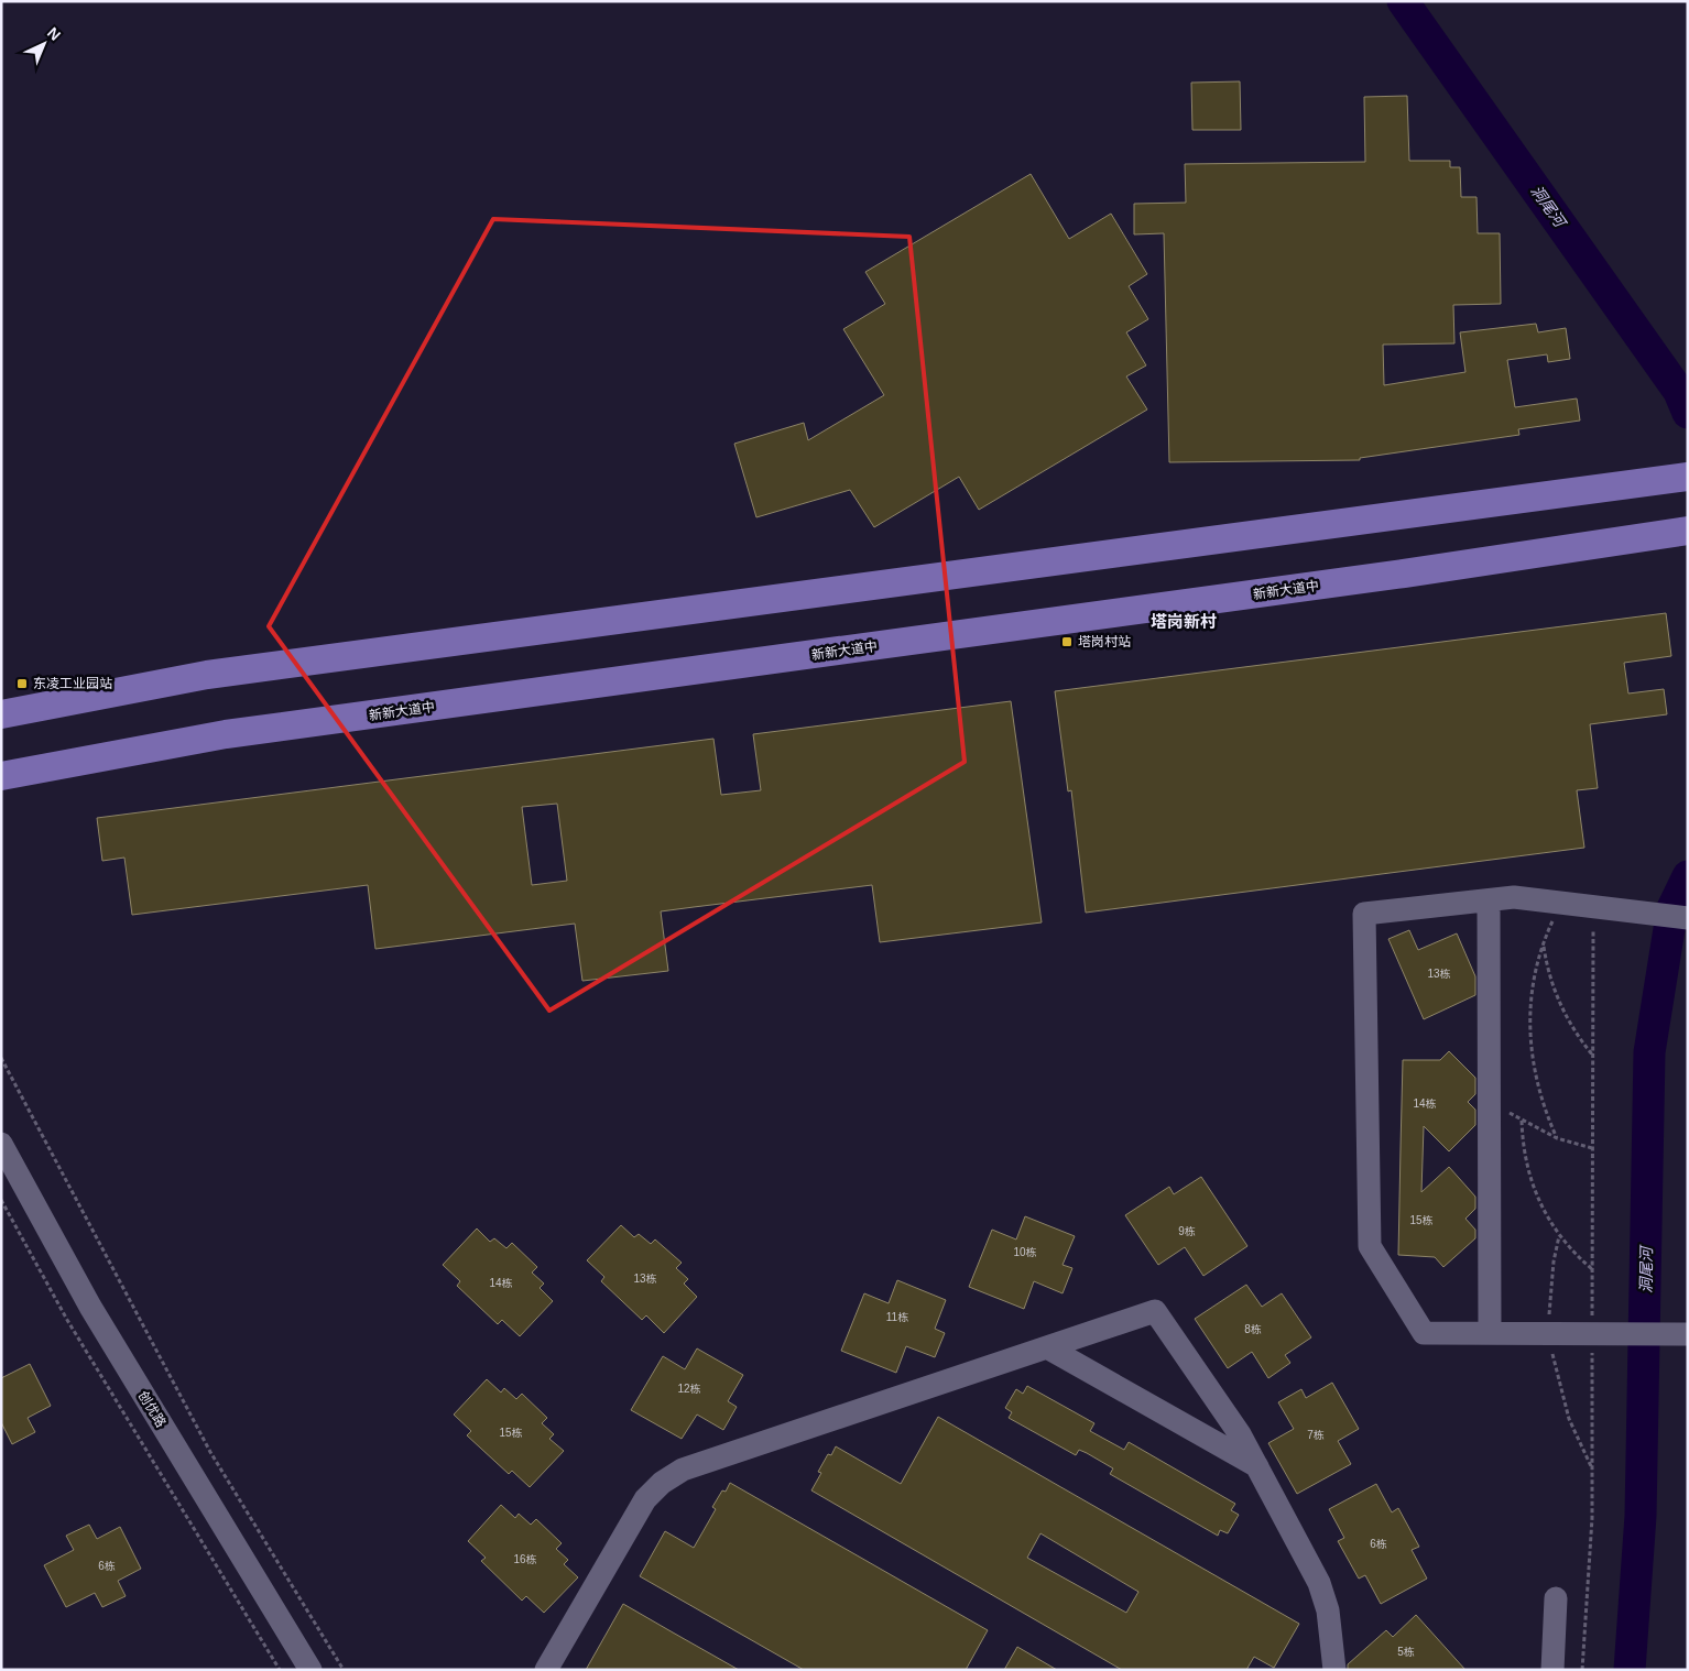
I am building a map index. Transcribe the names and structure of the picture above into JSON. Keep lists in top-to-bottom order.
{
  "streets": {
    "main road": ["新新大道中"],
    "street": ["创优路"]
  },
  "districts": ["塔岗新村"],
  "water": ["洞尾河"],
  "places": {
    "transit": ["塔岗村站", "东凌工业园站"]
  },
  "house_numbers": [
    "13栋",
    "14栋",
    "15栋",
    "9栋",
    "10栋",
    "13栋",
    "14栋",
    "11栋",
    "8栋",
    "12栋",
    "15栋",
    "7栋",
    "6栋",
    "16栋",
    "6栋",
    "5栋"
  ],
  "north": "top right"
}
